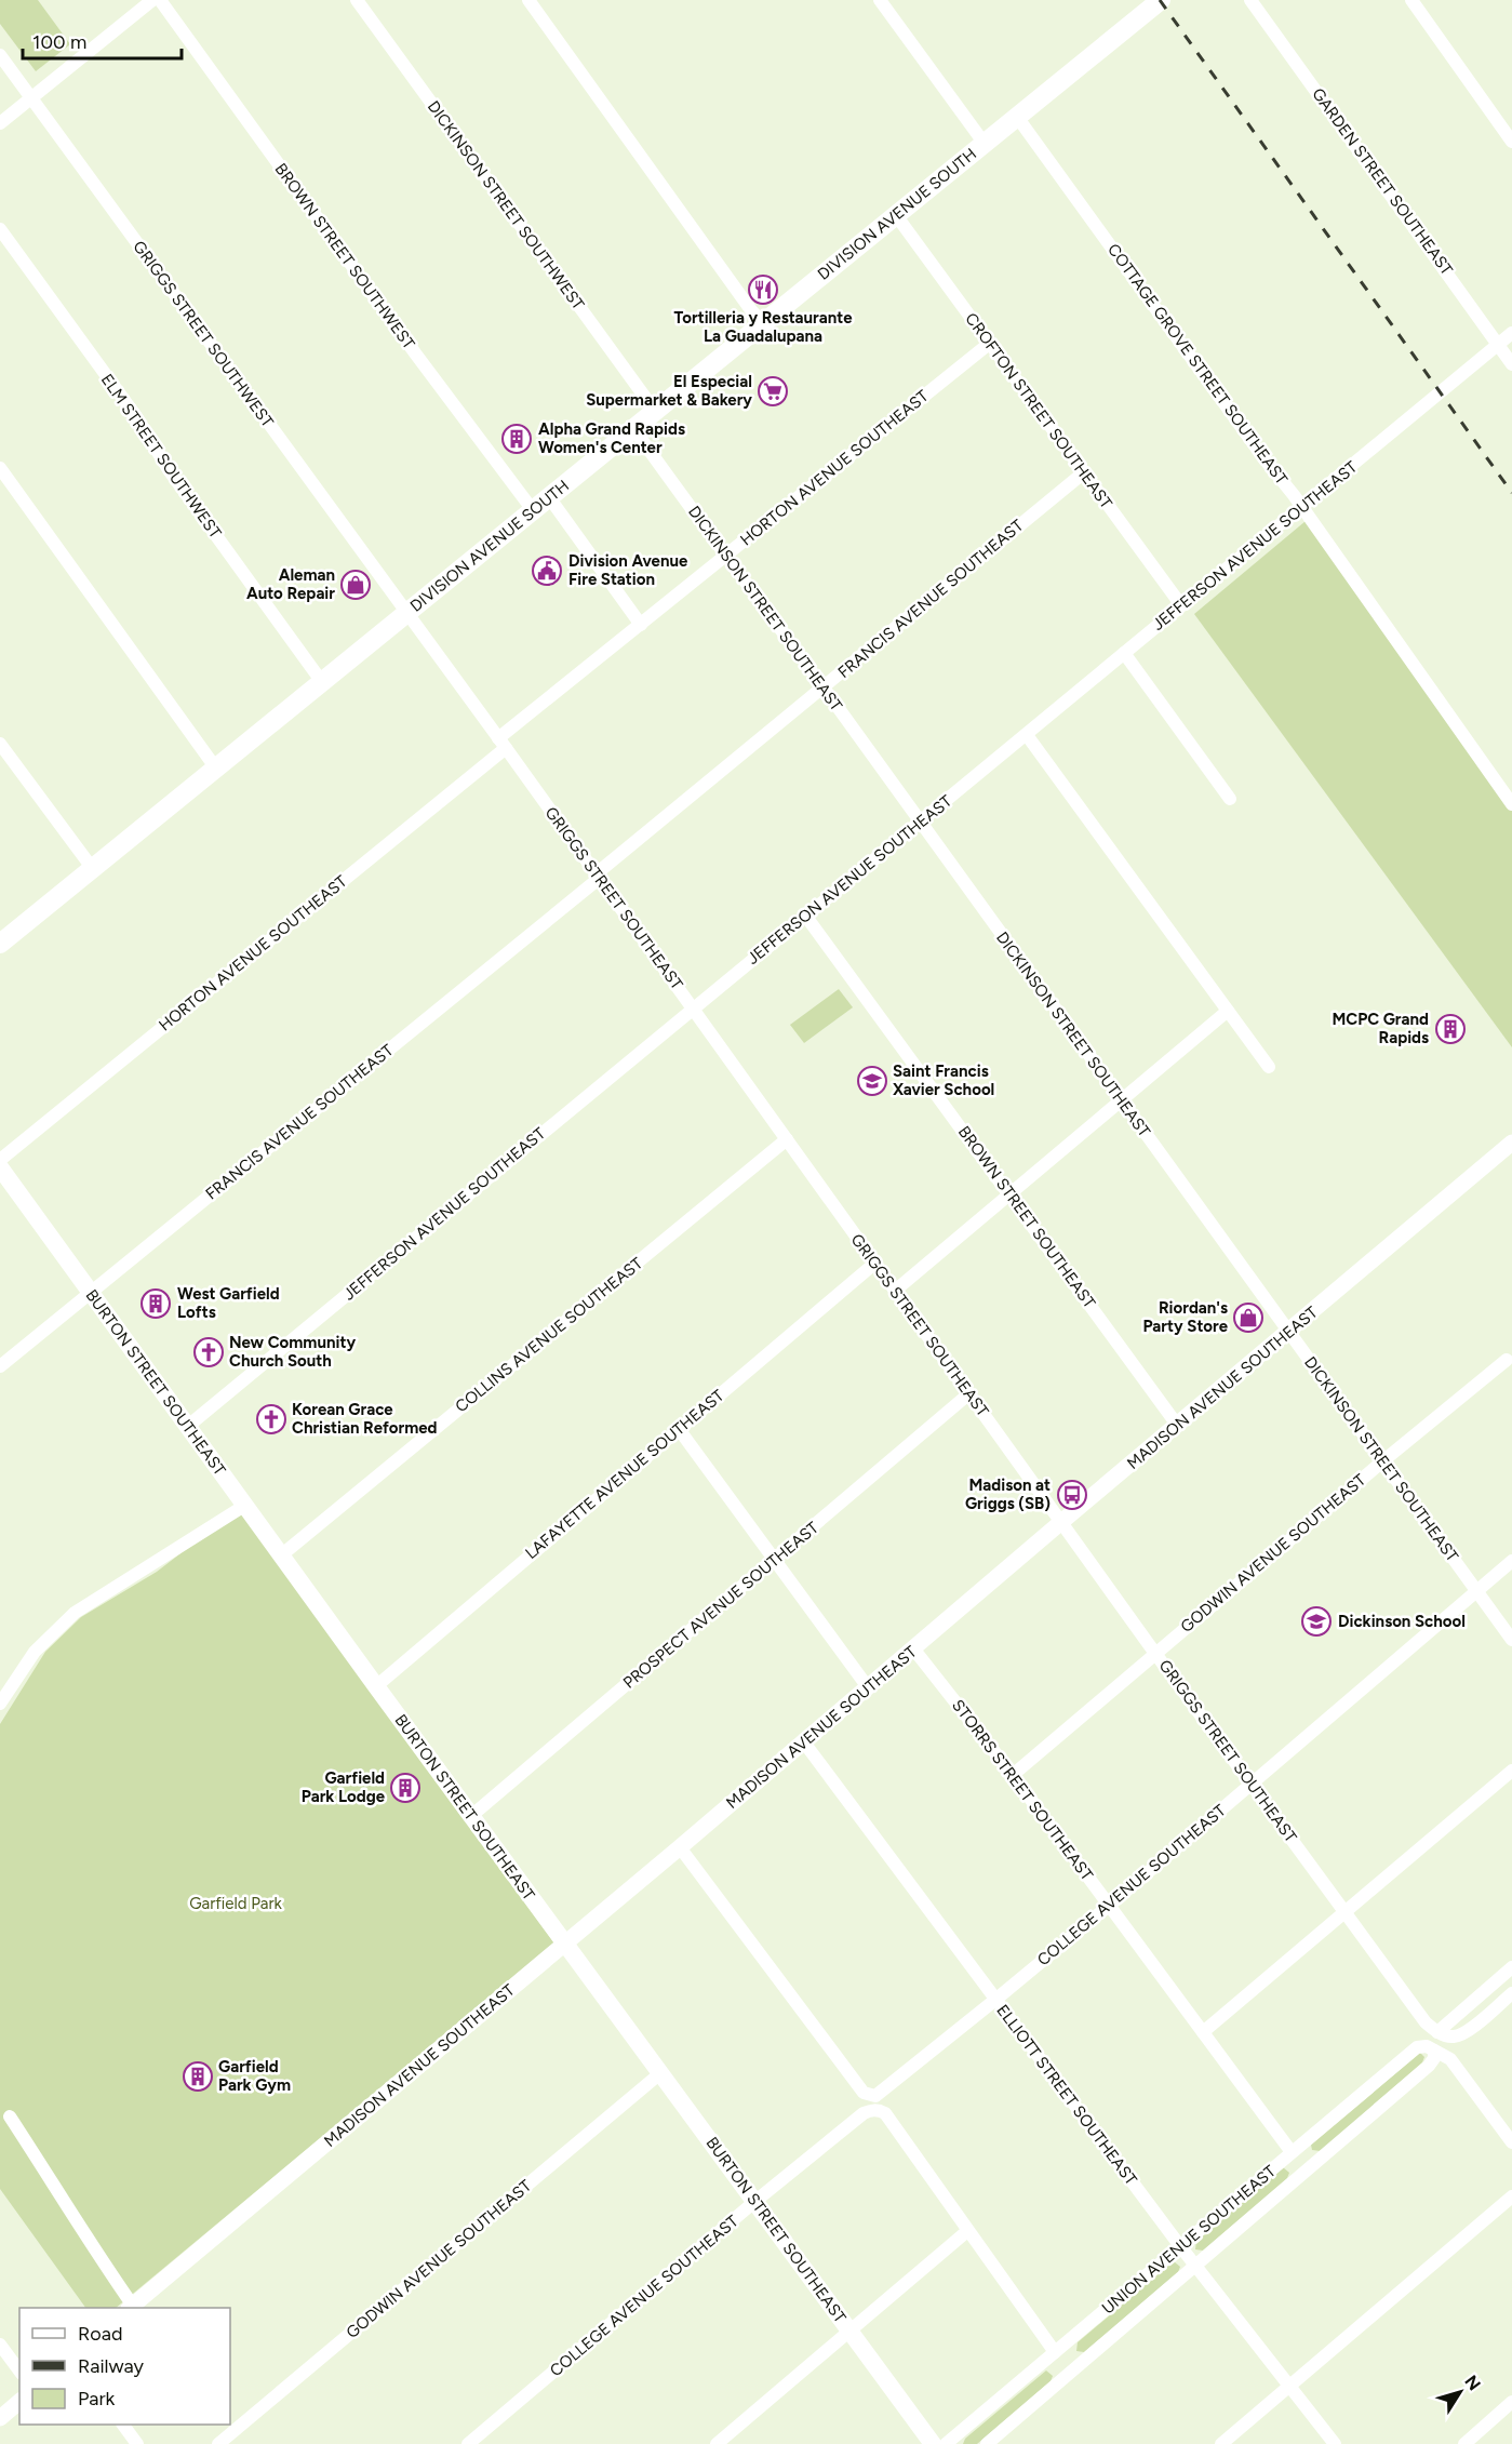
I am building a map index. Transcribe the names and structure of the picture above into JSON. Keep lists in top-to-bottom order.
{
  "streets": {
    "main road": ["DIVISION AVENUE SOUTH", "BURTON STREET SOUTHEAST"],
    "street": [
      "GARDEN STREET SOUTHEAST",
      "DICKINSON STREET SOUTHWEST",
      "BROWN STREET SOUTHWEST",
      "GRIGGS STREET SOUTHWEST",
      "COTTAGE GROVE STREET SOUTHEAST",
      "CROFTON STREET SOUTHEAST",
      "ELM STREET SOUTHWEST",
      "HORTON AVENUE SOUTHEAST",
      "JEFFERSON AVENUE SOUTHEAST",
      "FRANCIS AVENUE SOUTHEAST",
      "DICKINSON STREET SOUTHEAST",
      "GRIGGS STREET SOUTHEAST",
      "BROWN STREET SOUTHEAST",
      "COLLINS AVENUE SOUTHEAST",
      "MADISON AVENUE SOUTHEAST",
      "LAFAYETTE AVENUE SOUTHEAST",
      "GODWIN AVENUE SOUTHEAST",
      "PROSPECT AVENUE SOUTHEAST",
      "STORRS STREET SOUTHEAST",
      "COLLEGE AVENUE SOUTHEAST",
      "ELLIOTT STREET SOUTHEAST",
      "UNION AVENUE SOUTHEAST"
    ]
  },
  "crossings": [
    ["GARDEN STREET SOUTHEAST", "JEFFERSON AVENUE SOUTHEAST"],
    ["DICKINSON STREET SOUTHWEST", "DIVISION AVENUE SOUTH"],
    ["DIVISION AVENUE SOUTH", "BROWN STREET SOUTHWEST"],
    ["DIVISION AVENUE SOUTH", "GRIGGS STREET SOUTHWEST"],
    ["DIVISION AVENUE SOUTH", "COTTAGE GROVE STREET SOUTHEAST"],
    ["DIVISION AVENUE SOUTH", "CROFTON STREET SOUTHEAST"],
    ["DIVISION AVENUE SOUTH", "ELM STREET SOUTHWEST"],
    ["DIVISION AVENUE SOUTH", "DICKINSON STREET SOUTHEAST"],
    ["DIVISION AVENUE SOUTH", "GRIGGS STREET SOUTHEAST"],
    ["GRIGGS STREET SOUTHWEST", "GRIGGS STREET SOUTHEAST"],
    ["COTTAGE GROVE STREET SOUTHEAST", "JEFFERSON AVENUE SOUTHEAST"],
    ["CROFTON STREET SOUTHEAST", "HORTON AVENUE SOUTHEAST"],
    ["CROFTON STREET SOUTHEAST", "JEFFERSON AVENUE SOUTHEAST"],
    ["CROFTON STREET SOUTHEAST", "FRANCIS AVENUE SOUTHEAST"],
    ["HORTON AVENUE SOUTHEAST", "DICKINSON STREET SOUTHEAST"],
    ["HORTON AVENUE SOUTHEAST", "GRIGGS STREET SOUTHEAST"],
    ["JEFFERSON AVENUE SOUTHEAST", "DICKINSON STREET SOUTHEAST"],
    ["JEFFERSON AVENUE SOUTHEAST", "GRIGGS STREET SOUTHEAST"],
    ["JEFFERSON AVENUE SOUTHEAST", "BROWN STREET SOUTHEAST"],
    ["JEFFERSON AVENUE SOUTHEAST", "BURTON STREET SOUTHEAST"],
    ["FRANCIS AVENUE SOUTHEAST", "DICKINSON STREET SOUTHEAST"],
    ["FRANCIS AVENUE SOUTHEAST", "GRIGGS STREET SOUTHEAST"],
    ["FRANCIS AVENUE SOUTHEAST", "BURTON STREET SOUTHEAST"],
    ["DICKINSON STREET SOUTHEAST", "MADISON AVENUE SOUTHEAST"],
    ["DICKINSON STREET SOUTHEAST", "GODWIN AVENUE SOUTHEAST"],
    ["DICKINSON STREET SOUTHEAST", "COLLEGE AVENUE SOUTHEAST"],
    ["GRIGGS STREET SOUTHEAST", "COLLINS AVENUE SOUTHEAST"],
    ["GRIGGS STREET SOUTHEAST", "MADISON AVENUE SOUTHEAST"],
    ["GRIGGS STREET SOUTHEAST", "LAFAYETTE AVENUE SOUTHEAST"],
    ["GRIGGS STREET SOUTHEAST", "GODWIN AVENUE SOUTHEAST"],
    ["GRIGGS STREET SOUTHEAST", "PROSPECT AVENUE SOUTHEAST"],
    ["GRIGGS STREET SOUTHEAST", "COLLEGE AVENUE SOUTHEAST"],
    ["BROWN STREET SOUTHEAST", "MADISON AVENUE SOUTHEAST"],
    ["COLLINS AVENUE SOUTHEAST", "BURTON STREET SOUTHEAST"],
    ["BURTON STREET SOUTHEAST", "MADISON AVENUE SOUTHEAST"],
    ["BURTON STREET SOUTHEAST", "LAFAYETTE AVENUE SOUTHEAST"],
    ["BURTON STREET SOUTHEAST", "GODWIN AVENUE SOUTHEAST"],
    ["BURTON STREET SOUTHEAST", "PROSPECT AVENUE SOUTHEAST"],
    ["BURTON STREET SOUTHEAST", "COLLEGE AVENUE SOUTHEAST"],
    ["MADISON AVENUE SOUTHEAST", "STORRS STREET SOUTHEAST"],
    ["MADISON AVENUE SOUTHEAST", "COLLEGE AVENUE SOUTHEAST"],
    ["MADISON AVENUE SOUTHEAST", "ELLIOTT STREET SOUTHEAST"],
    ["GODWIN AVENUE SOUTHEAST", "STORRS STREET SOUTHEAST"],
    ["STORRS STREET SOUTHEAST", "COLLEGE AVENUE SOUTHEAST"],
    ["STORRS STREET SOUTHEAST", "UNION AVENUE SOUTHEAST"],
    ["COLLEGE AVENUE SOUTHEAST", "ELLIOTT STREET SOUTHEAST"],
    ["ELLIOTT STREET SOUTHEAST", "UNION AVENUE SOUTHEAST"]
  ],
  "parks": ["Garfield Park"],
  "places": {
    "restaurant": ["Tortilleria y Restaurante La Guadalupana"],
    "supermarket": ["El Especial Supermarket & Bakery"],
    "building": [
      "Alpha Grand Rapids Women's Center",
      "MCPC Grand Rapids",
      "West Garfield Lofts",
      "Garfield Park Lodge",
      "Garfield Park Gym"
    ],
    "public building": ["Division Avenue Fire Station"],
    "shop": ["Aleman Auto Repair", "Riordan's Party Store"],
    "school or university": ["Saint Francis Xavier School", "Dickinson School"],
    "church": ["New Community Church South", "Korean Grace Christian Reformed"],
    "bus stop": ["Madison at Griggs (SB)"]
  },
  "legend": ["Road", "Railway", "Park"],
  "scale_bar": "100 m",
  "north": "top right"
}
